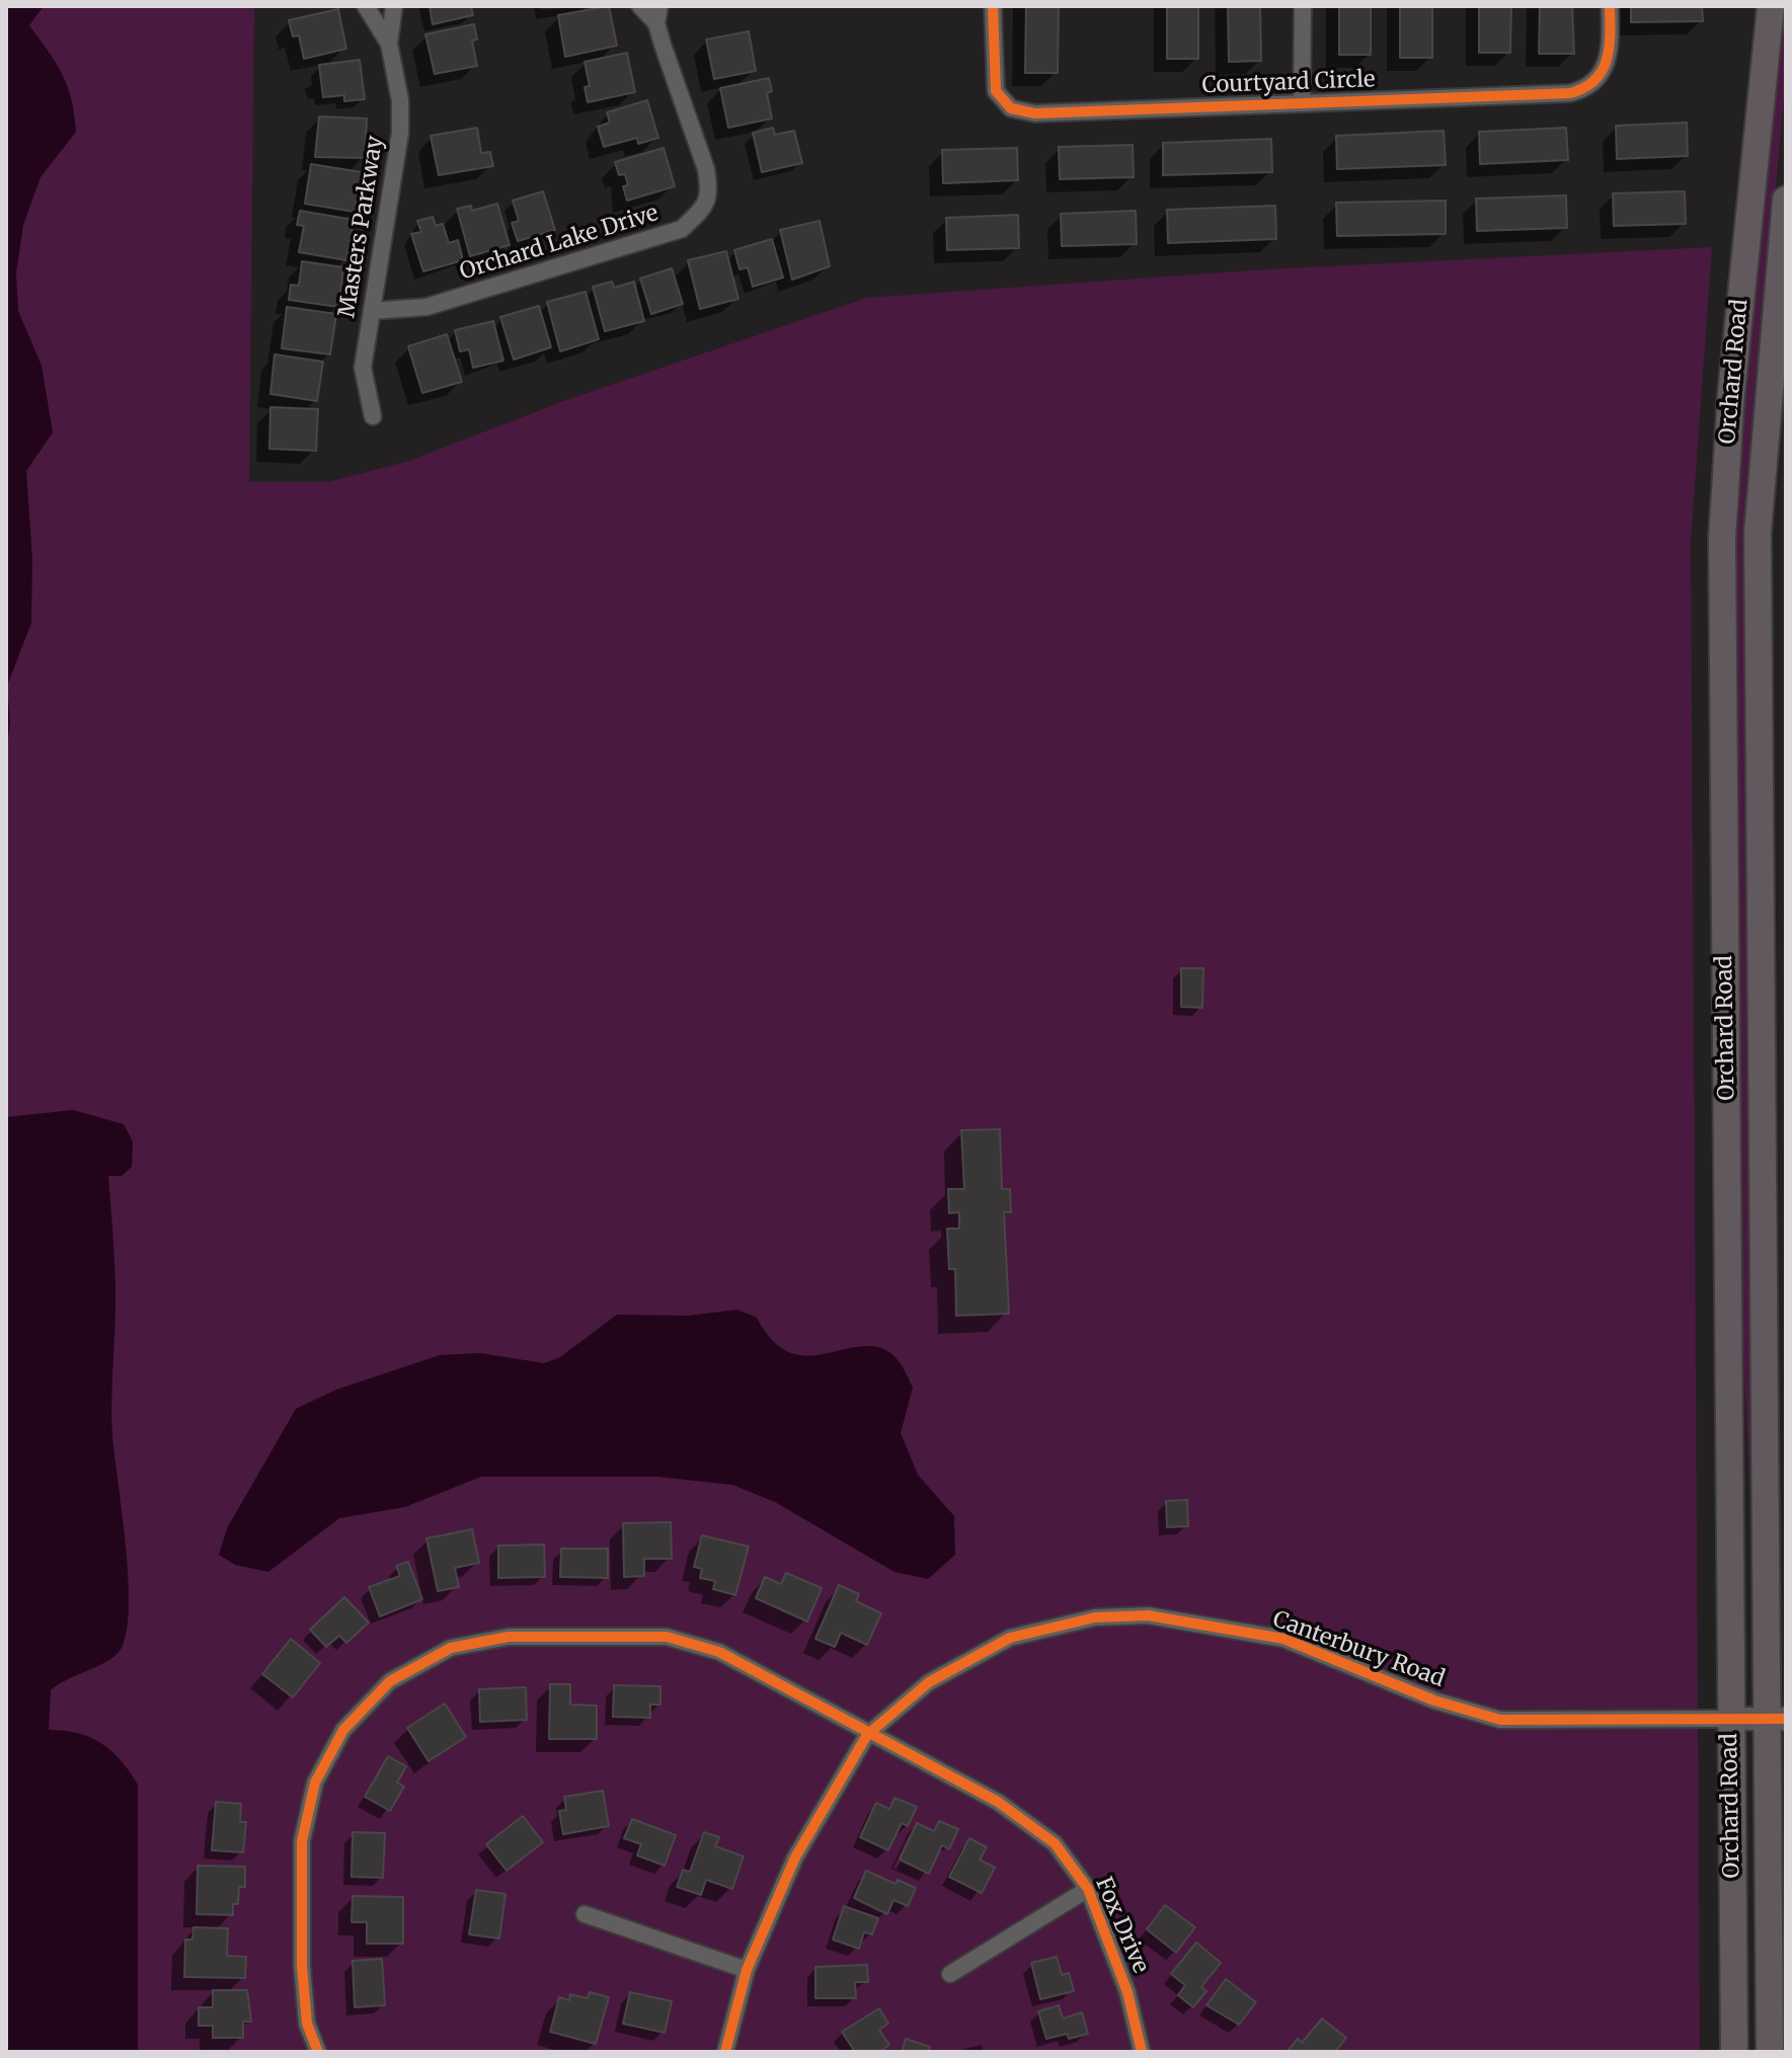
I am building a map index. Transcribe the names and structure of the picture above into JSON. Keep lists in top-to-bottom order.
{
  "streets": {
    "main road": ["Orchard Road"],
    "street": [
      "Courtyard Circle",
      "Masters Parkway",
      "Orchard Lake Drive",
      "Canterbury Road",
      "Fox Drive"
    ]
  },
  "crossings": [
    ["Masters Parkway", "Orchard Lake Drive"],
    ["Orchard Road", "Canterbury Road"],
    ["Canterbury Road", "Fox Drive"]
  ]
}
